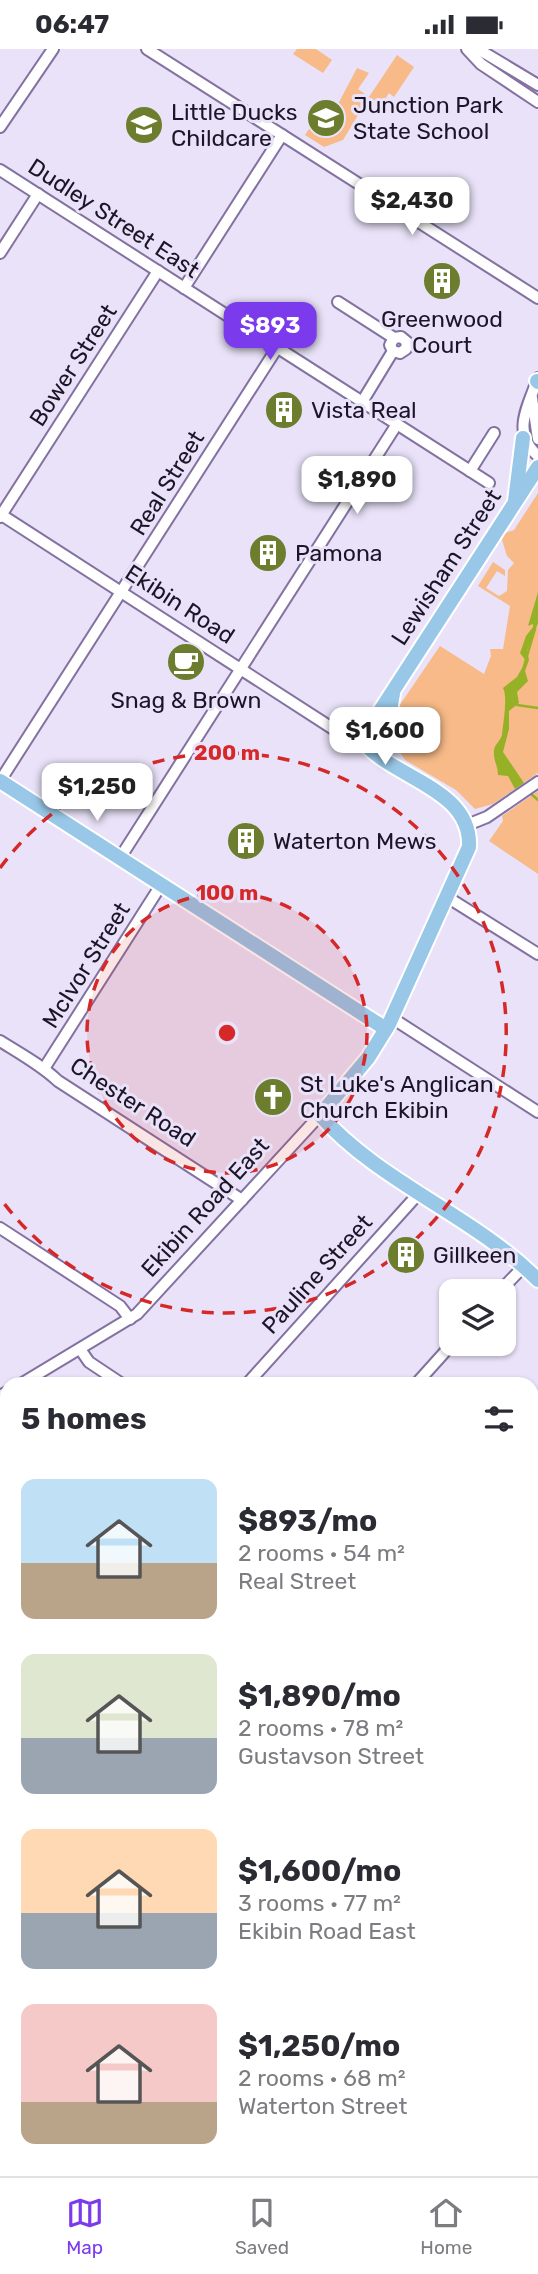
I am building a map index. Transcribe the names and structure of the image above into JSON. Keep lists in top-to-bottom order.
{
  "streets": {
    "main road": ["Lewisham Street", "Ekibin Road East"],
    "street": [
      "Dudley Street East",
      "Bower Street",
      "Real Street",
      "Ekibin Road",
      "McIvor Street",
      "Chester Road",
      "Pauline Street"
    ]
  },
  "crossings": [
    ["Dudley Street East", "Bower Street"],
    ["Dudley Street East", "Real Street"],
    ["Bower Street", "Ekibin Road"],
    ["Real Street", "Ekibin Road"],
    ["Lewisham Street", "Ekibin Road"],
    ["McIvor Street", "Chester Road"],
    ["Chester Road", "Ekibin Road East"]
  ],
  "places": {
    "school or university": ["Junction Park State School", "Little Ducks Childcare"],
    "building": [
      "Greenwood Court",
      "Vista Real",
      "Pamona",
      "Waterton Mews",
      "Gillkeen"
    ],
    "cafe": ["Snag & Brown"],
    "church": ["St Luke's Anglican Church Ekibin"]
  },
  "page": {
    "status": "06:47",
    "price": [
      "$2,430",
      "$893",
      "$1,890",
      "$1,600",
      "$1,250"
    ],
    "heading": "5 homes",
    "list": [
      {
        "name": "$893/mo",
        "note": "2 rooms · 54 m² · Real Street"
      },
      {
        "name": "$1,890/mo",
        "note": "2 rooms · 78 m² · Gustavson Street"
      },
      {
        "name": "$1,600/mo",
        "note": "3 rooms · 77 m² · Ekibin Road East"
      },
      {
        "name": "$1,250/mo",
        "note": "2 rooms · 68 m² · Waterton Street"
      }
    ],
    "tabs": ["Map", "Saved", "Home"]
  },
  "rings": ["200 m", "100 m"]
}
